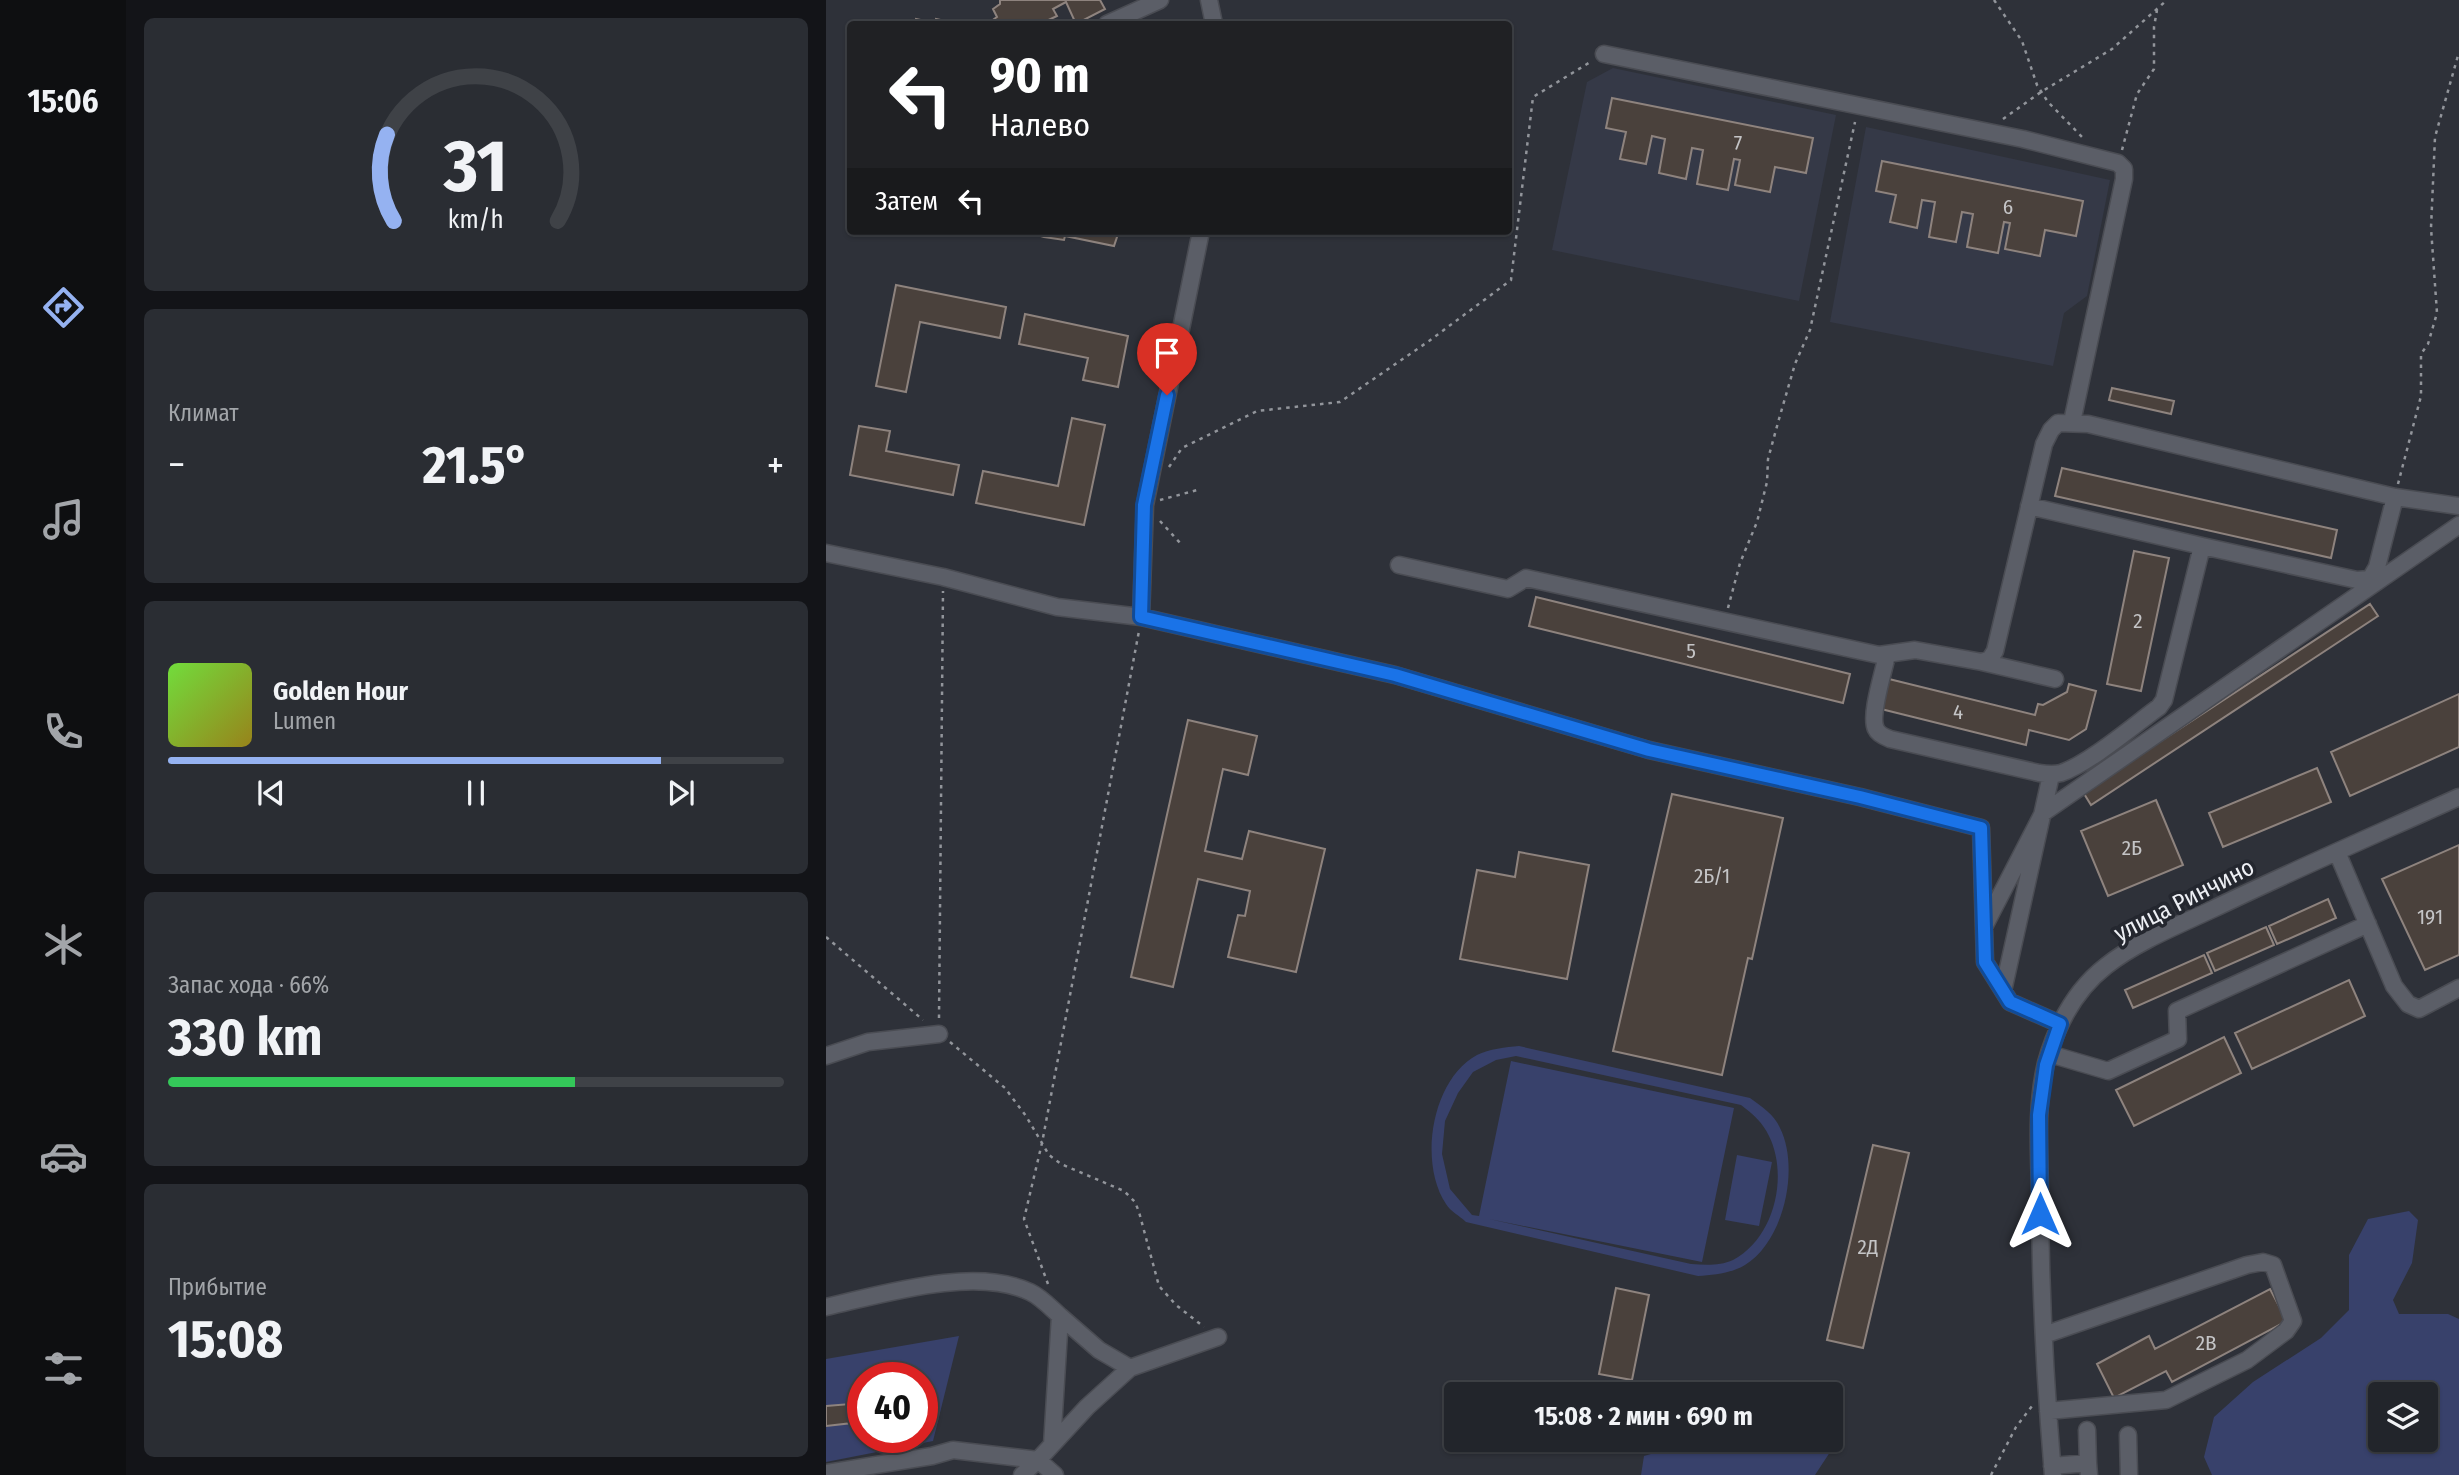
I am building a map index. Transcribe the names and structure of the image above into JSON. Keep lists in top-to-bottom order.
{
  "streets": {
    "street": ["улица Ринчино"]
  },
  "house_numbers": [
    "7",
    "6",
    "2",
    "5",
    "4",
    "2Б",
    "2Б/1",
    "191",
    "2Д",
    "2В"
  ],
  "page": {
    "tabs": "15:06",
    "turn": ["90 m", "Налево"],
    "then": "Затем",
    "tile": [
      "Климат",
      ["Запас хода · 66%", "330 km"],
      ["Прибытие", "15:08"]
    ],
    "heat": ["−", "21.5°", "+"],
    "song": ["Golden Hour", "Lumen"],
    "limit": "40",
    "trip": "15:08 · 2 мин · 690 m",
    "gauge": ["31", "km/h"]
  }
}
